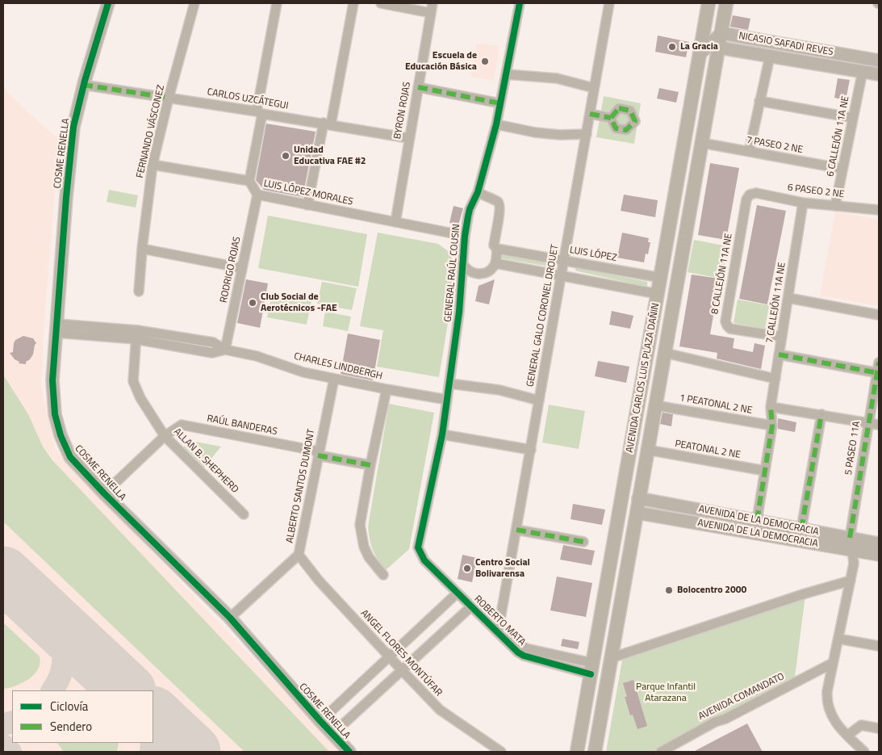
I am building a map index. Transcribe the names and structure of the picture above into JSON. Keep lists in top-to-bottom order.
{
  "streets": {
    "main road": ["AVENIDA CARLOS LUIS PLAZA DAÑIN"],
    "street": [
      "NICASIO SAFADI REVES",
      "CARLOS UZCÁTEGUI",
      "BYRON ROJAS",
      "FERNANDO VÁSCONEZ",
      "6 CALLEJÓN 11A NE",
      "7 PASEO 2 NE",
      "COSME RENELLA",
      "6 PASEO 2 NE",
      "LUIS LÓPEZ MORALES",
      "LUIS LÓPEZ",
      "RODRIGO ROJAS",
      "GENERAL RAÚL COUSIN",
      "8 CALLEJÓN 11A NE",
      "7 CALLEJÓN 11A NE",
      "GENERAL GALO CORONEL DROUET",
      "CHARLES LINDBERGH",
      "1 PEATONAL 2 NE",
      "RAÚL BANDERAS",
      "5 PASEO 11A",
      "PEATONAL 2 NE",
      "ALLAN B. SHEPHERD",
      "ALBERTO SANTOS DUMONT",
      "AVENIDA DE LA DEMOCRACIA",
      "ROBERTO MATA",
      "ANGEL FLORES MONTÚFAR",
      "AVENIDA COMANDATO"
    ]
  },
  "crossings": [
    ["NICASIO SAFADI REVES", "6 CALLEJÓN 11A NE"],
    ["NICASIO SAFADI REVES", "AVENIDA CARLOS LUIS PLAZA DAÑIN"],
    ["CARLOS UZCÁTEGUI", "BYRON ROJAS"],
    ["CARLOS UZCÁTEGUI", "FERNANDO VÁSCONEZ"],
    ["CARLOS UZCÁTEGUI", "COSME RENELLA"],
    ["BYRON ROJAS", "LUIS LÓPEZ MORALES"],
    ["FERNANDO VÁSCONEZ", "LUIS LÓPEZ MORALES"],
    ["6 CALLEJÓN 11A NE", "7 PASEO 2 NE"],
    ["6 CALLEJÓN 11A NE", "6 PASEO 2 NE"],
    ["7 PASEO 2 NE", "AVENIDA CARLOS LUIS PLAZA DAÑIN"],
    ["COSME RENELLA", "CHARLES LINDBERGH"],
    ["COSME RENELLA", "RAÚL BANDERAS"],
    ["COSME RENELLA", "ALBERTO SANTOS DUMONT"],
    ["6 PASEO 2 NE", "8 CALLEJÓN 11A NE"],
    ["6 PASEO 2 NE", "7 CALLEJÓN 11A NE"],
    ["LUIS LÓPEZ MORALES", "RODRIGO ROJAS"],
    ["LUIS LÓPEZ MORALES", "GENERAL RAÚL COUSIN"],
    ["LUIS LÓPEZ", "GENERAL GALO CORONEL DROUET"],
    ["LUIS LÓPEZ", "AVENIDA CARLOS LUIS PLAZA DAÑIN"],
    ["RODRIGO ROJAS", "CHARLES LINDBERGH"],
    ["GENERAL RAÚL COUSIN", "CHARLES LINDBERGH"],
    ["GENERAL RAÚL COUSIN", "ROBERTO MATA"],
    ["8 CALLEJÓN 11A NE", "7 CALLEJÓN 11A NE"],
    ["7 CALLEJÓN 11A NE", "1 PEATONAL 2 NE"],
    ["7 CALLEJÓN 11A NE", "PEATONAL 2 NE"],
    ["7 CALLEJÓN 11A NE", "AVENIDA DE LA DEMOCRACIA"],
    ["GENERAL GALO CORONEL DROUET", "ROBERTO MATA"],
    ["CHARLES LINDBERGH", "ALLAN B. SHEPHERD"],
    ["CHARLES LINDBERGH", "ALBERTO SANTOS DUMONT"],
    ["AVENIDA CARLOS LUIS PLAZA DAÑIN", "1 PEATONAL 2 NE"],
    ["AVENIDA CARLOS LUIS PLAZA DAÑIN", "PEATONAL 2 NE"],
    ["AVENIDA CARLOS LUIS PLAZA DAÑIN", "AVENIDA DE LA DEMOCRACIA"],
    ["AVENIDA CARLOS LUIS PLAZA DAÑIN", "ROBERTO MATA"],
    ["RAÚL BANDERAS", "ALLAN B. SHEPHERD"],
    ["RAÚL BANDERAS", "ALBERTO SANTOS DUMONT"],
    ["5 PASEO 11A", "AVENIDA DE LA DEMOCRACIA"],
    ["ALBERTO SANTOS DUMONT", "ANGEL FLORES MONTÚFAR"]
  ],
  "parks": ["Parque Infantil Atarazana"],
  "places": [
    "La Gracia",
    "Escuela de Educación Básica",
    "Unidad Educativa FAE #2",
    "Club Social de Aerotécnicos -FAE",
    "Centro Social Bolivarensa",
    "Bolocentro 2000"
  ],
  "legend": ["Ciclovía", "Sendero"]
}
